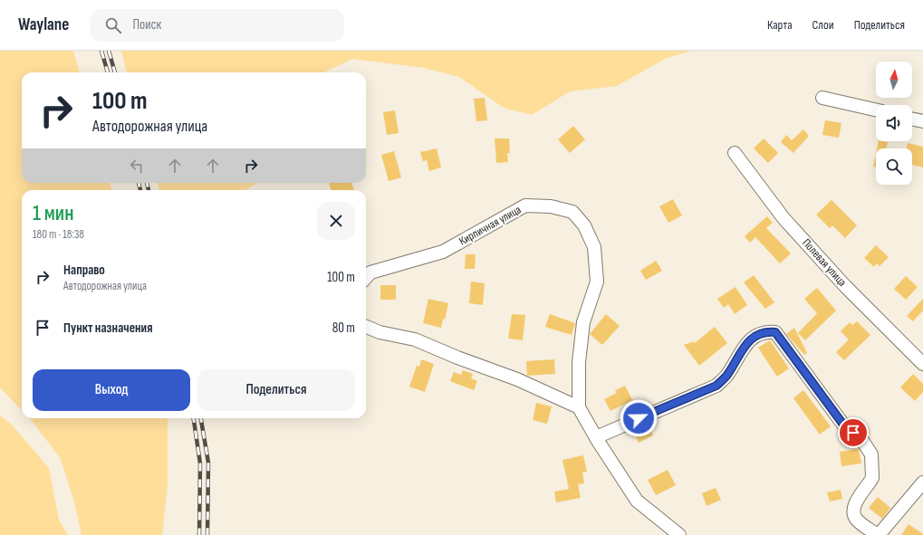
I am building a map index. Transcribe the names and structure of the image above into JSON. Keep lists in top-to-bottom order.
{
  "streets": {
    "street": ["Кирпичная улица", "Полевая улица"]
  },
  "north": "top",
  "page": {
    "header": "Waylane",
    "search": "Поиск",
    "nav": ["Карта", "Слои", "Поделиться"],
    "turn": ["100 m", "Автодорожная улица"],
    "heading": ["1 мин", "180 m · 18:38"],
    "list": [
      {
        "name": "Направо",
        "note": "Автодорожная улица",
        "value": "100 m"
      },
      {
        "name": "Пункт назначения",
        "value": "80 m"
      }
    ],
    "buttons": ["Выход", "Поделиться"]
  }
}
